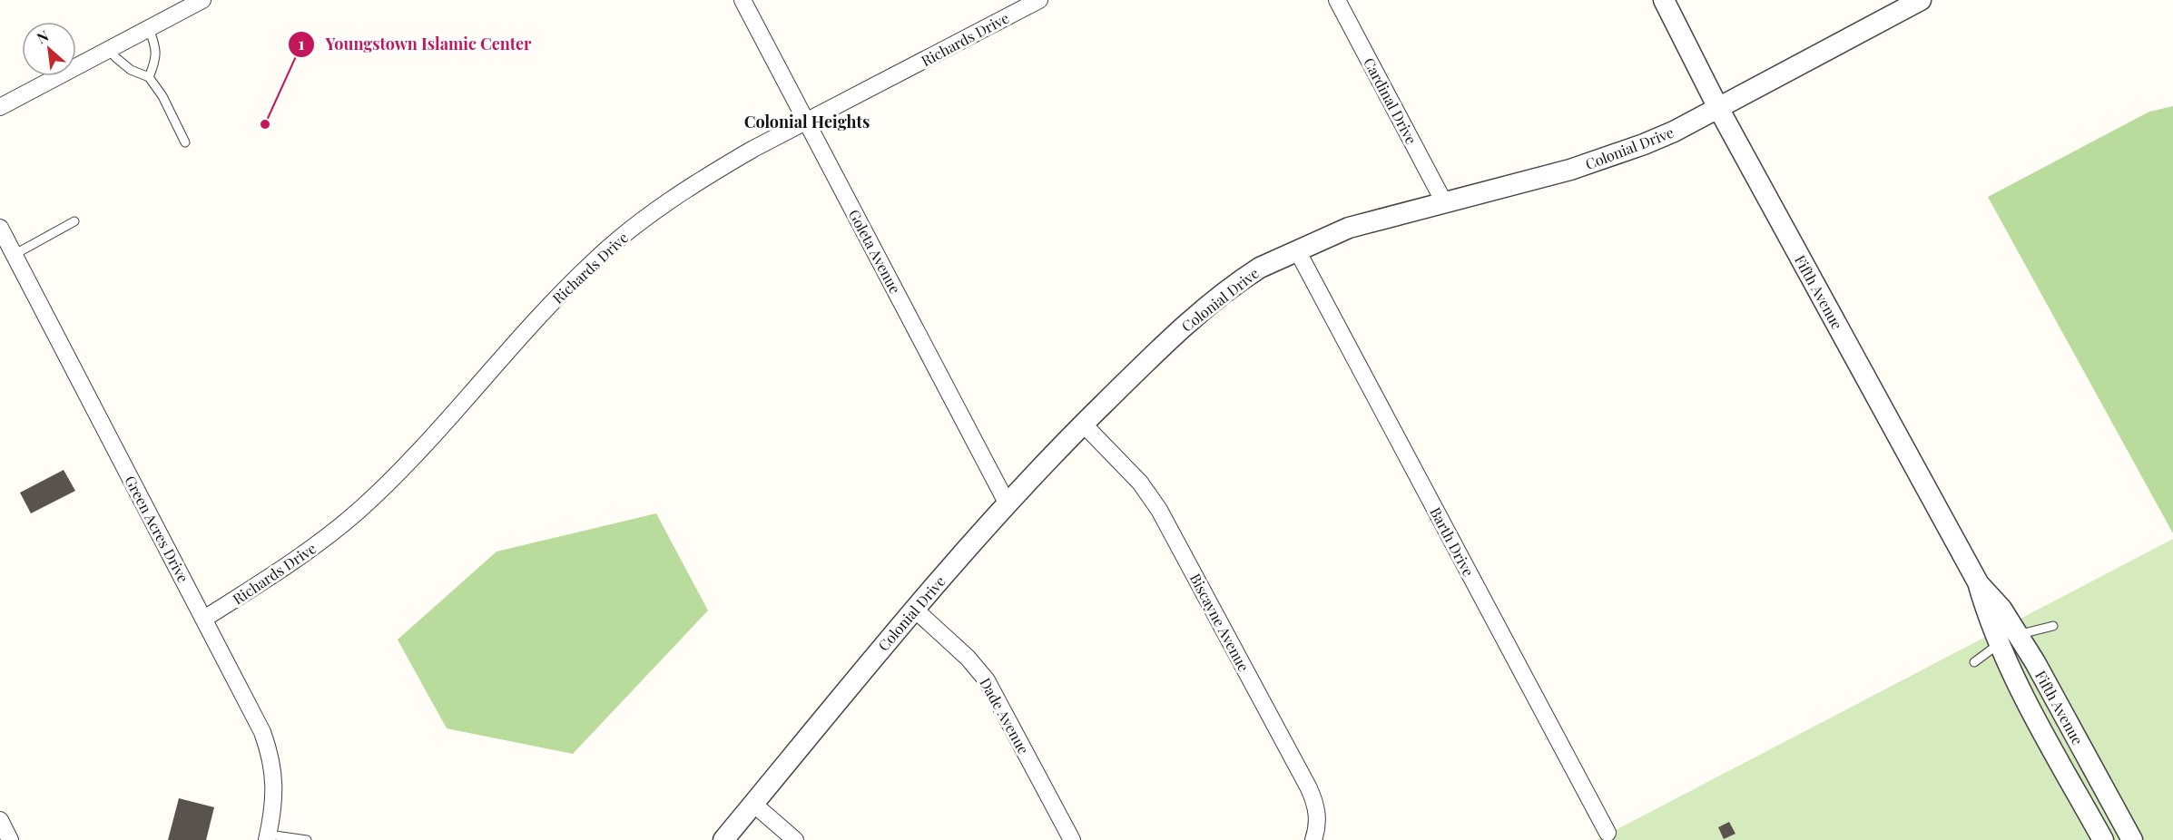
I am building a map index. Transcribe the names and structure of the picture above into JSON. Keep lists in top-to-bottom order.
{
  "streets": {
    "street": [
      "Richards Drive",
      "Cardinal Drive",
      "Colonial Drive",
      "Goleta Avenue",
      "Fifth Avenue",
      "Green Acres Drive",
      "Barth Drive",
      "Biscayne Avenue",
      "Dade Avenue"
    ]
  },
  "crossings": [
    ["Richards Drive", "Goleta Avenue"],
    ["Richards Drive", "Green Acres Drive"],
    ["Cardinal Drive", "Colonial Drive"],
    ["Colonial Drive", "Goleta Avenue"],
    ["Colonial Drive", "Fifth Avenue"],
    ["Colonial Drive", "Barth Drive"],
    ["Colonial Drive", "Biscayne Avenue"],
    ["Colonial Drive", "Dade Avenue"]
  ],
  "districts": ["Colonial Heights"],
  "places": ["Youngstown Islamic Center"],
  "north": "top left"
}
